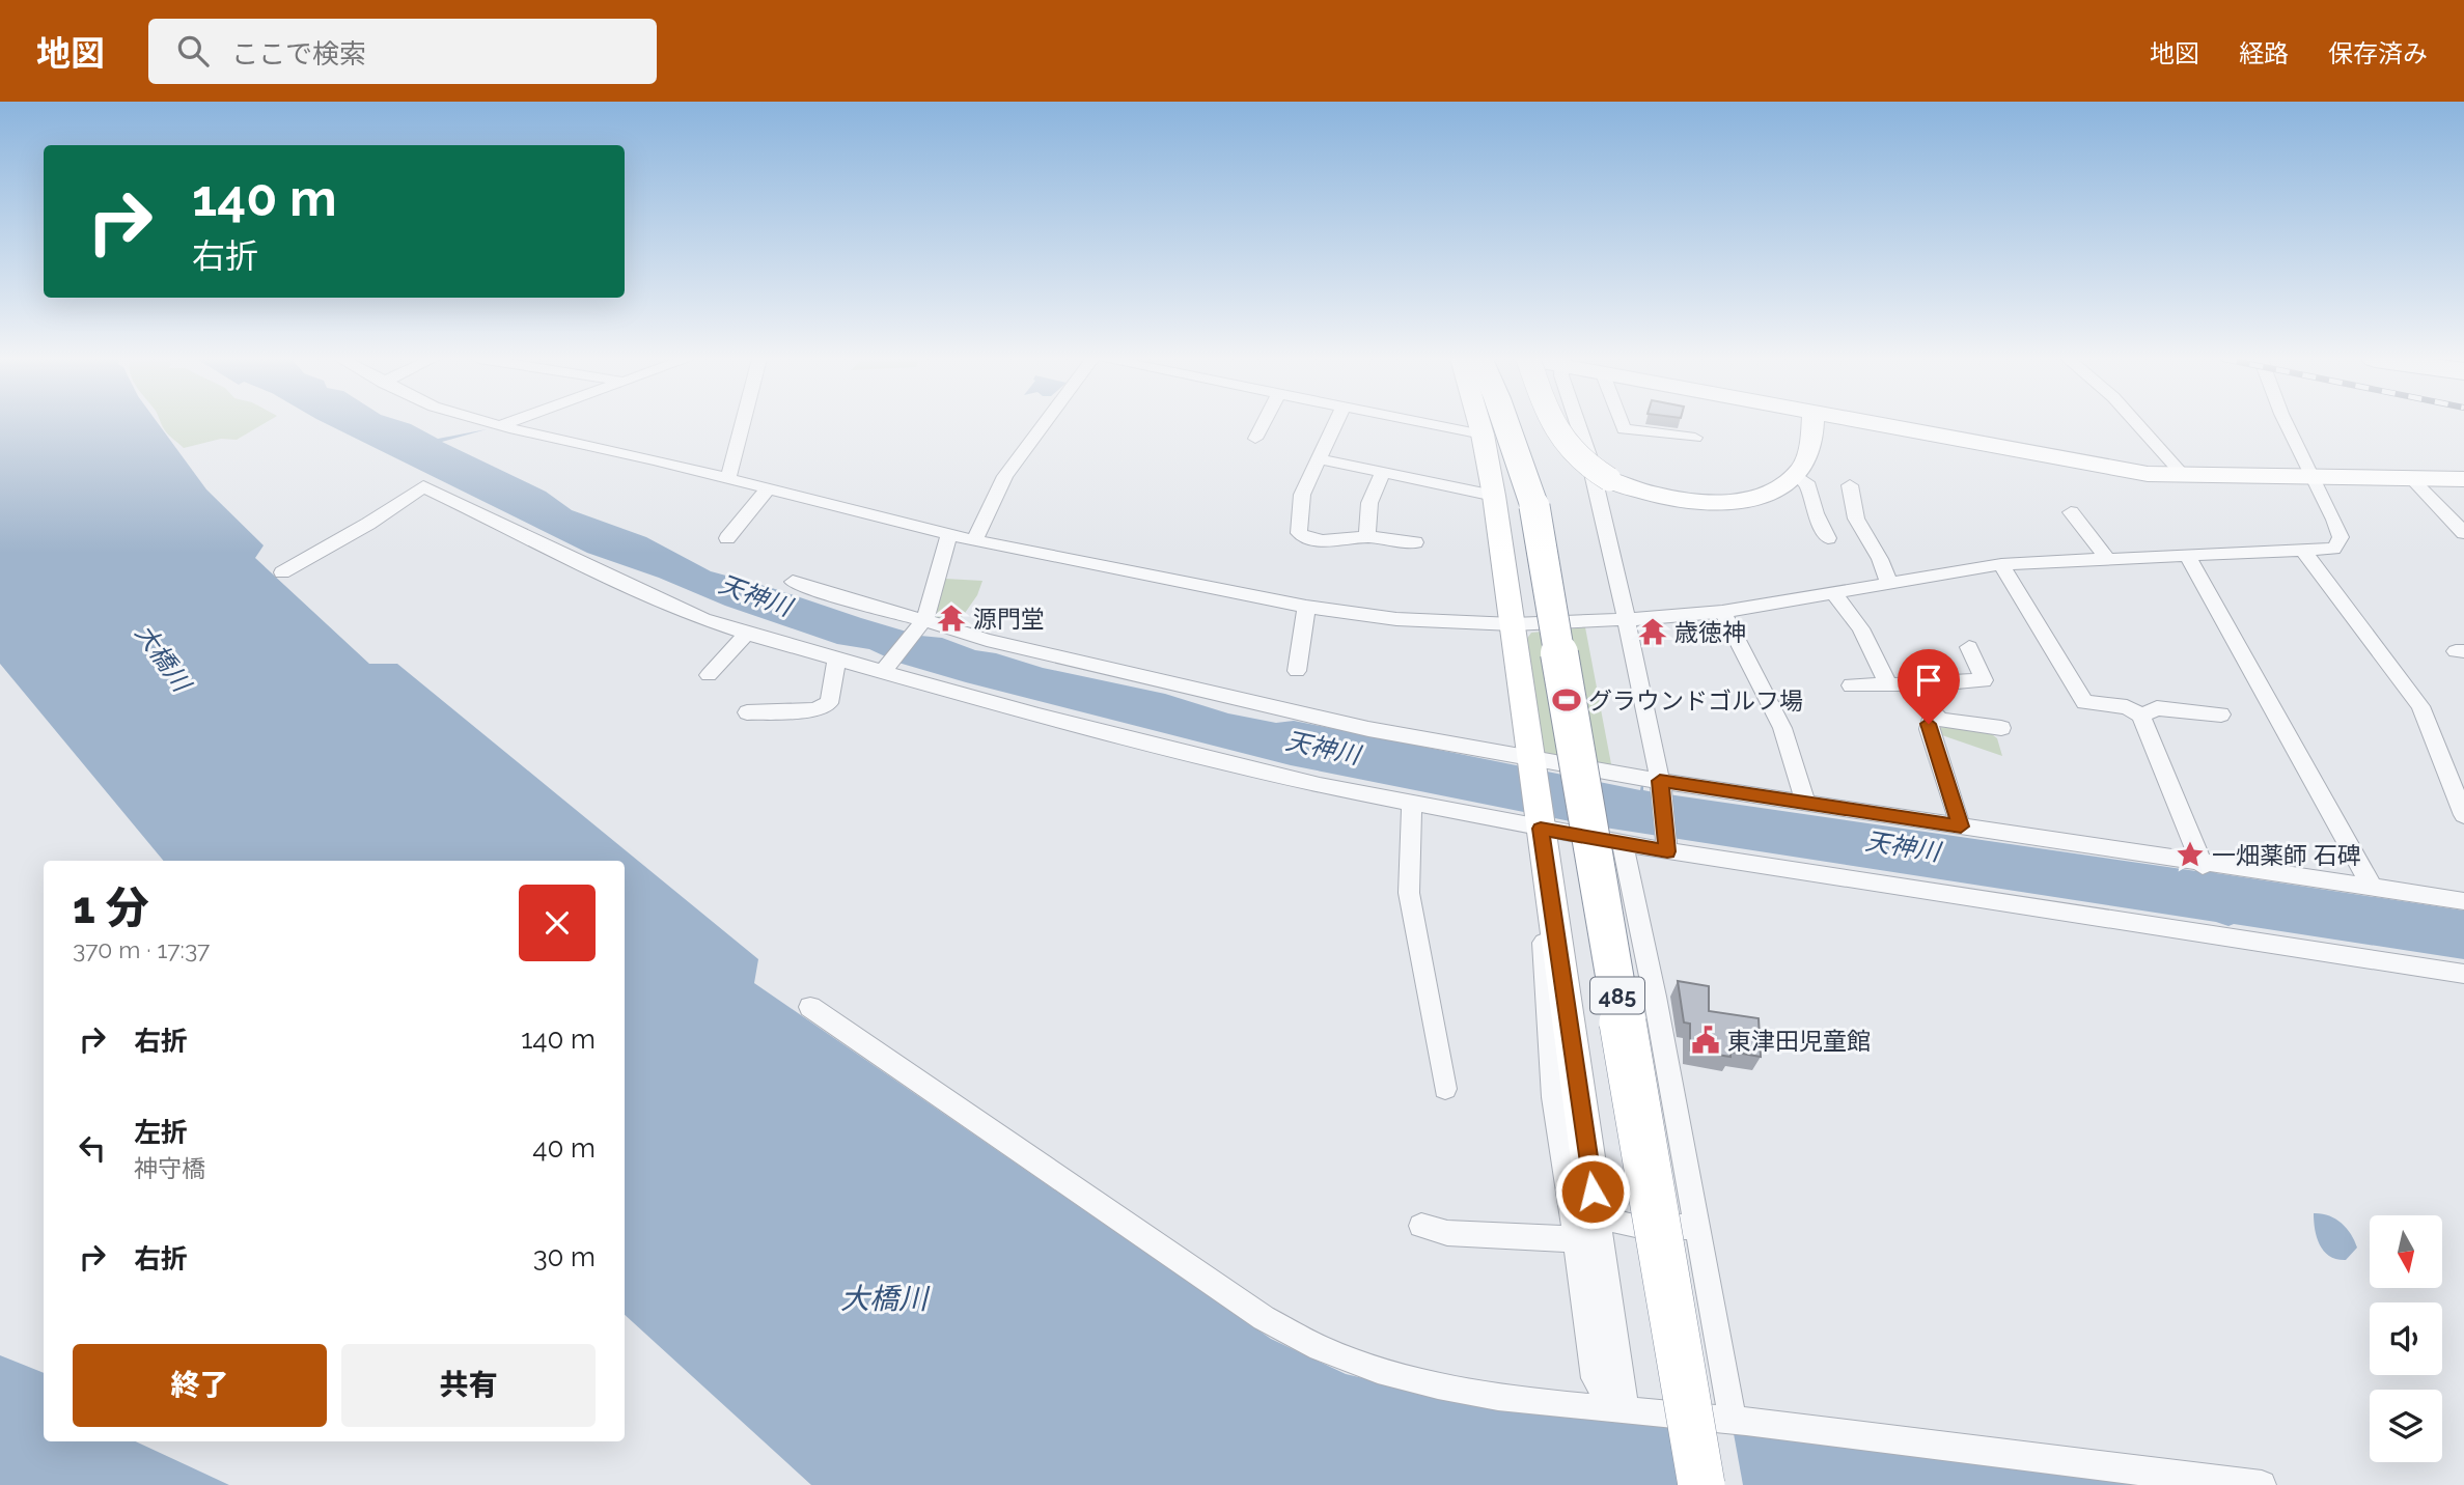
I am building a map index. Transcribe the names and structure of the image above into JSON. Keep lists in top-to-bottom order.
{
  "streets": {
    "highway": ["485"]
  },
  "water": ["天神川", "大橋川"],
  "places": {
    "temple": ["源門堂", "歳徳神"],
    "sports": ["グラウンドゴルフ場"],
    "place": ["一畑薬師 石碑"],
    "public building": ["東津田児童館"]
  },
  "north": "bottom",
  "page": {
    "header": "地図",
    "search": "ここで検索",
    "nav": ["地図", "経路", "保存済み"],
    "turn": ["140 m", "右折"],
    "heading": ["1 分", "370 m · 17:37"],
    "list": [
      {
        "name": "右折",
        "value": "140 m"
      },
      {
        "name": "左折",
        "note": "神守橋",
        "value": "40 m"
      },
      {
        "name": "右折",
        "value": "30 m"
      }
    ],
    "buttons": ["終了", "共有"]
  }
}
